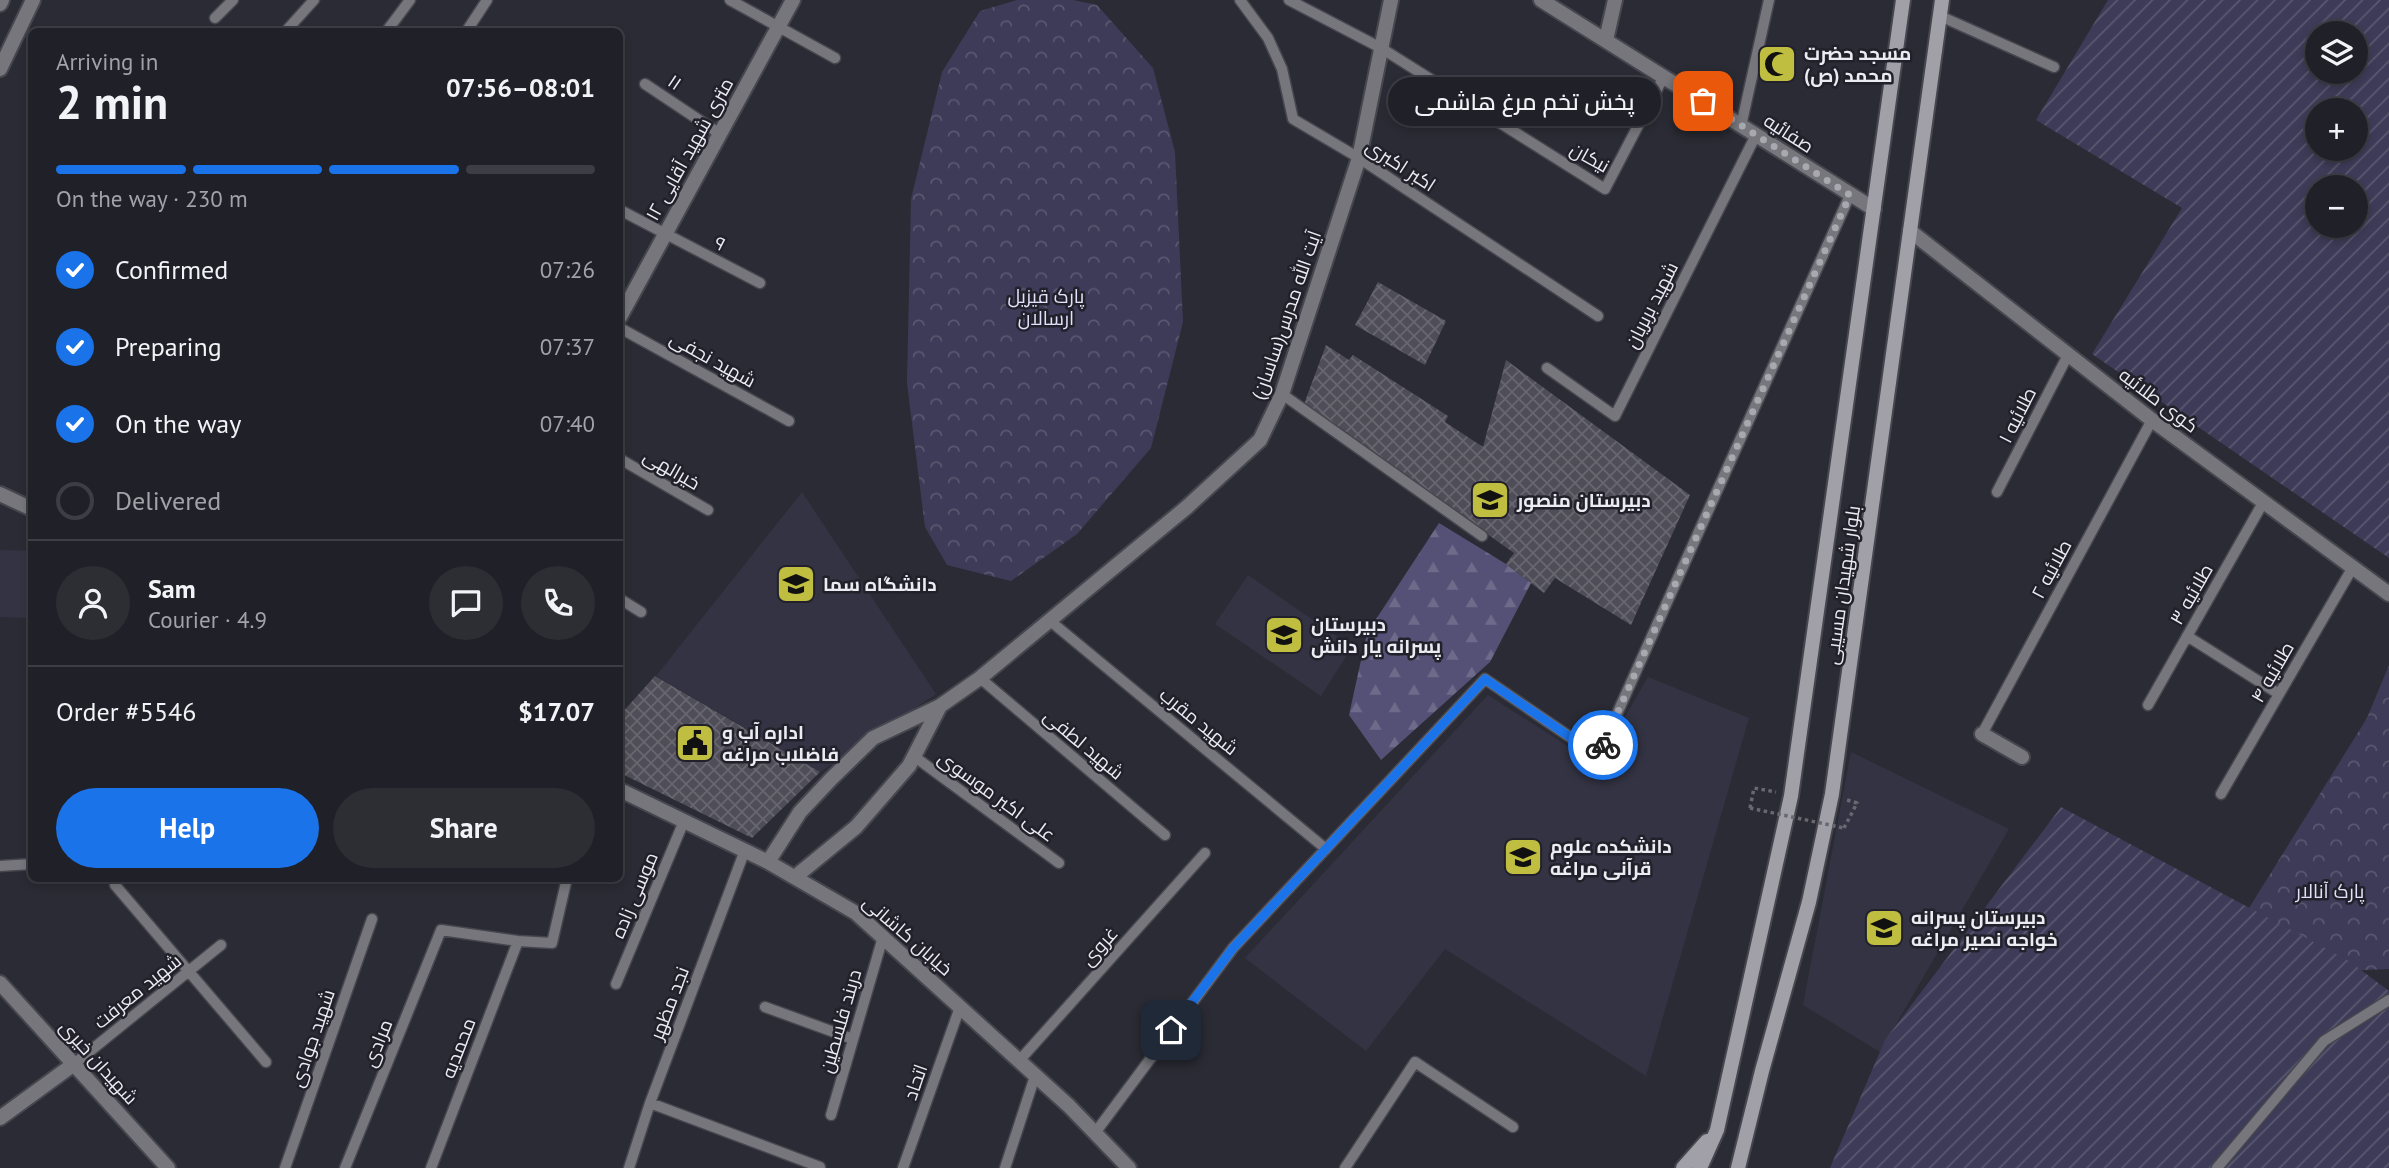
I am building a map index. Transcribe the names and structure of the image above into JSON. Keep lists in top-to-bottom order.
{
  "streets": {
    "main road": ["بلوار شهیدان مسیبی"],
    "street": [
      "صفائیه",
      "۱۲ متری شهید آقایی",
      "آیت الله مدرس(ساسان)",
      "کوی طلائیه",
      "خیابان کاشانی",
      "شهیدان خیری"
    ],
    "lane": [
      "۱۱",
      "نیکان",
      "اکبر اکبری",
      "۹",
      "شهید بربریان",
      "شهید نجفی",
      "طلائیه ۱",
      "خیرالهی",
      "طلائیه ۲",
      "طلائیه ۳",
      "طلائیه ۴",
      "شهید مقرب",
      "شهید لطفی",
      "علی اکبر موسوی",
      "موسی زاده",
      "غروی",
      "شهید معرفت",
      "نجد مظهر",
      "دربند فلسطین",
      "شهید جوادی",
      "مرادی",
      "محمدیه",
      "اتحاد"
    ]
  },
  "crossings": [
    ["۱۱", "۱۲ متری شهید آقایی"],
    ["صفائیه", "نیکان"],
    ["صفائیه", "شهید بربریان"],
    ["صفائیه", "بلوار شهیدان مسیبی"],
    ["۱۲ متری شهید آقایی", "۹"],
    ["نیکان", "آیت الله مدرس(ساسان)"],
    ["اکبر اکبری", "آیت الله مدرس(ساسان)"],
    ["آیت الله مدرس(ساسان)", "شهید مقرب"],
    ["آیت الله مدرس(ساسان)", "شهید لطفی"],
    ["آیت الله مدرس(ساسان)", "علی اکبر موسوی"],
    ["آیت الله مدرس(ساسان)", "خیابان کاشانی"],
    ["کوی طلائیه", "طلائیه ۱"],
    ["کوی طلائیه", "طلائیه ۲"],
    ["کوی طلائیه", "بلوار شهیدان مسیبی"],
    ["کوی طلائیه", "طلائیه ۳"],
    ["کوی طلائیه", "طلائیه ۴"],
    ["موسی زاده", "خیابان کاشانی"],
    ["خیابان کاشانی", "غروی"],
    ["خیابان کاشانی", "نجد مظهر"],
    ["خیابان کاشانی", "دربند فلسطین"],
    ["خیابان کاشانی", "اتحاد"],
    ["شهید معرفت", "شهیدان خیری"],
    ["مرادی", "محمدیه"]
  ],
  "parks": ["پارک قیزیل ارسالان", "پارک آنالار"],
  "places": {
    "mosque": ["مسجد حضرت محمد (ص)"],
    "other": ["پخش تخم مرغ هاشمی"],
    "school or university": [
      "دبیرستان منصور",
      "دانشگاه سما",
      "دبیرستان پسرانه یار دانش",
      "دانشکده علوم قرآنی مراغه",
      "دبیرستان پسرانه خواجه نصیر مراغه"
    ],
    "public building": ["اداره آب و فاضلاب مراغه"]
  },
  "page": {
    "map_buttons": ["+", "−"],
    "heading": ["2 min", "Arriving in", "07:56–08:01"],
    "panel": [
      "Sam",
      "Courier · 4.9",
      "Order #5546",
      "$17.07"
    ],
    "bubble": "پخش تخم مرغ هاشمی",
    "bar": "On the way · 230 m",
    "list": [
      ["Confirmed", "07:26"],
      ["Preparing", "07:37"],
      ["On the way", "07:40"],
      "Delivered"
    ],
    "buttons": ["Help", "Share"]
  }
}
